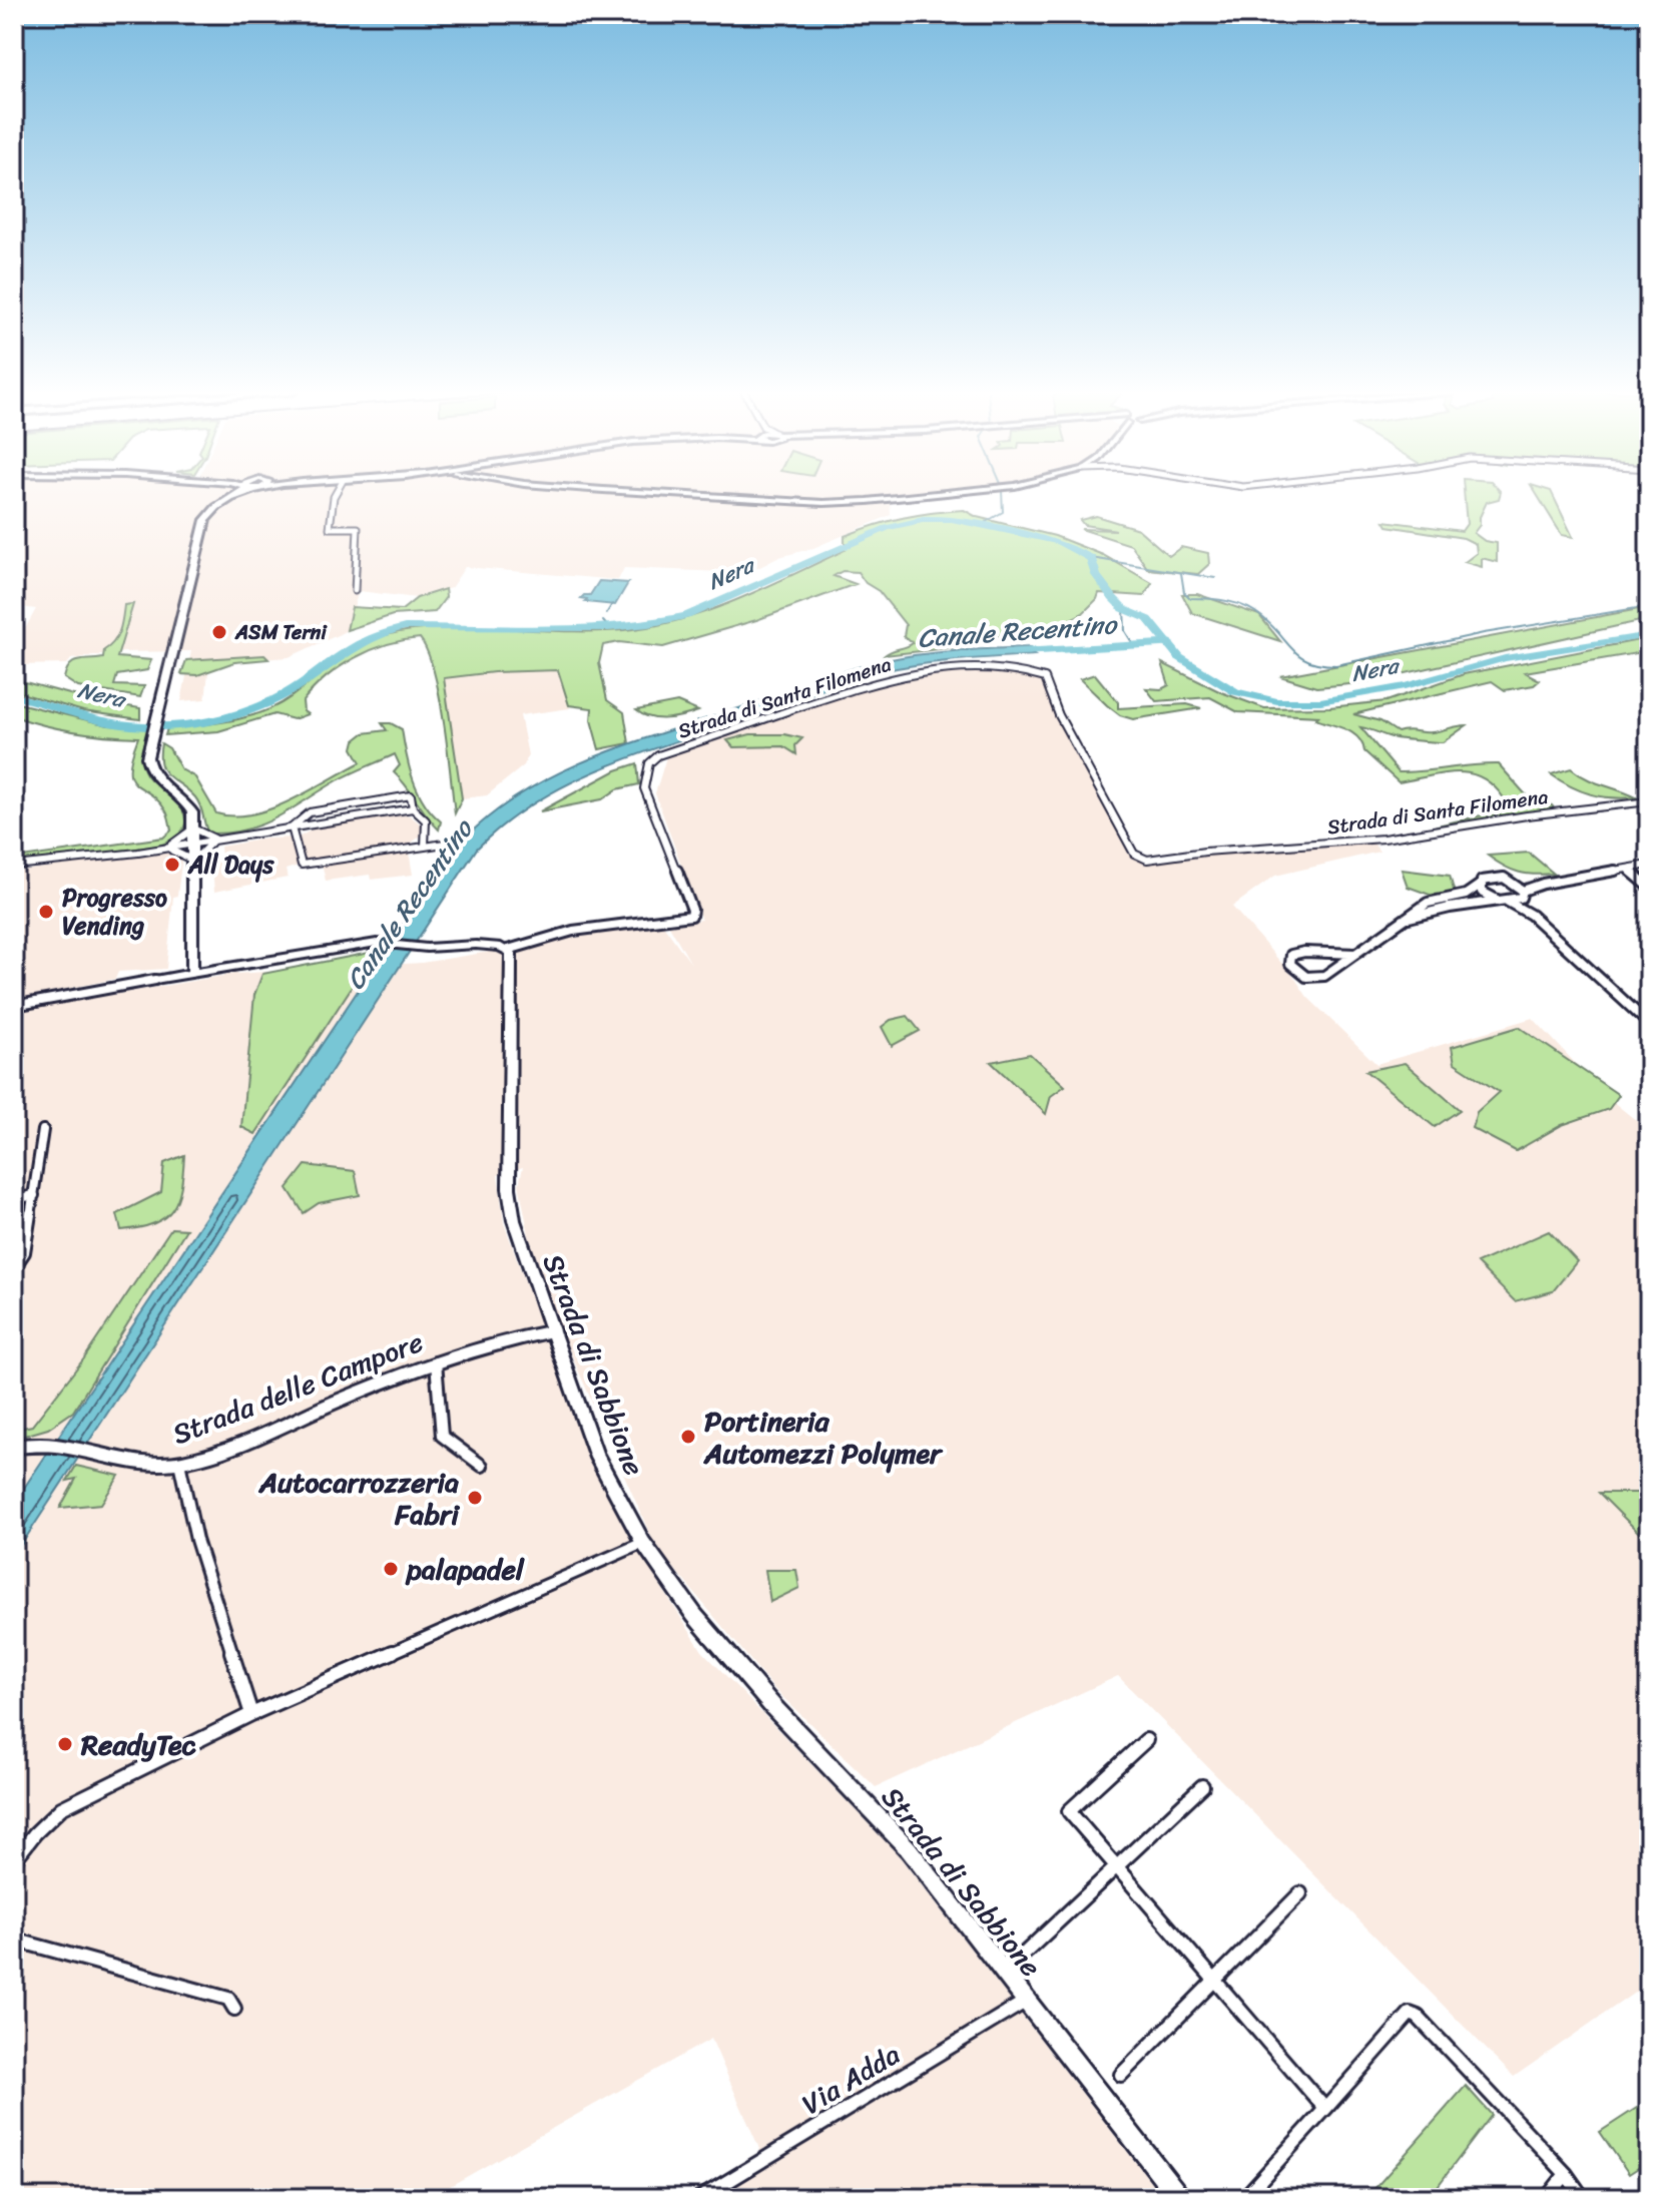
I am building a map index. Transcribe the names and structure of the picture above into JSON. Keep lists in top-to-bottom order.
{
  "streets": {
    "main road": ["Strada di Sabbione", "Strada delle Campore"],
    "street": ["Strada di Santa Filomena", "Via Adda"]
  },
  "crossings": [
    ["Strada di Santa Filomena", "Strada di Sabbione"],
    ["Strada di Sabbione", "Strada delle Campore"],
    ["Strada di Sabbione", "Via Adda"]
  ],
  "water": ["Nera", "Canale Recentino"],
  "places": [
    "ASM Terni",
    "All Days",
    "Progresso Vending",
    "Portineria Automezzi Polymer",
    "Autocarrozzeria Fabri",
    "palapadel",
    "ReadyTec"
  ]
}
